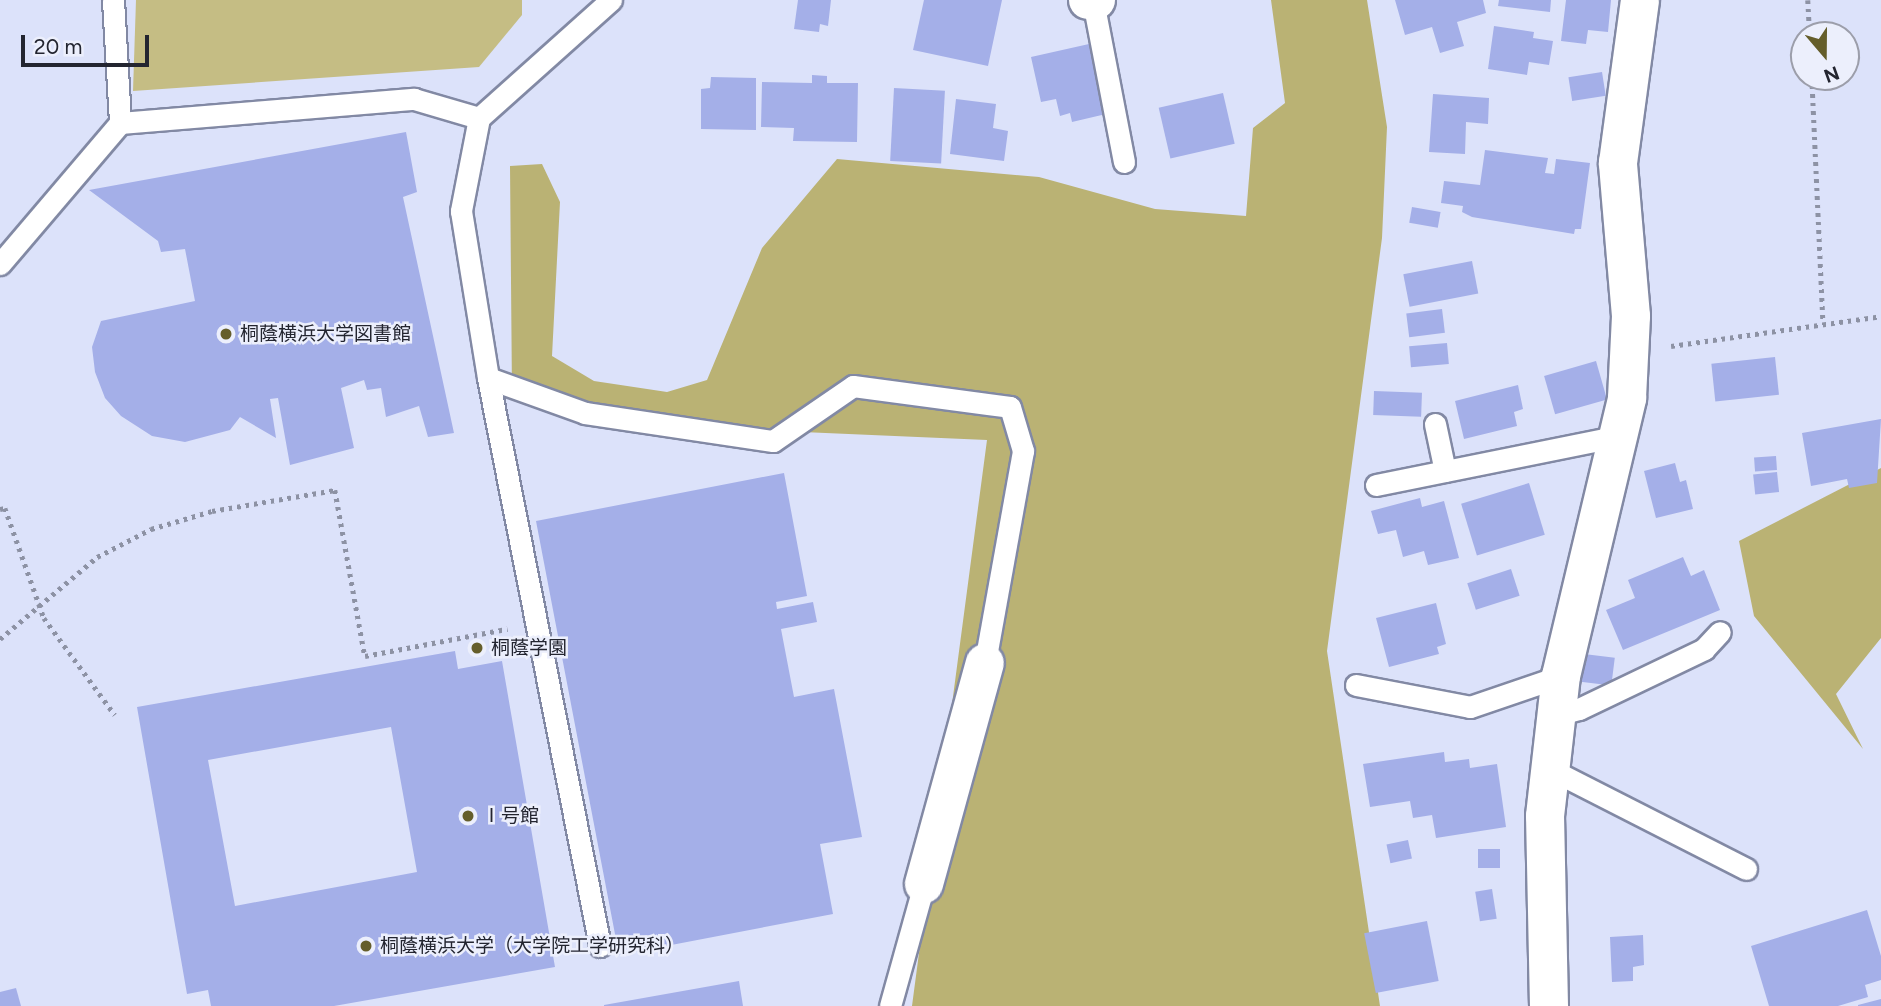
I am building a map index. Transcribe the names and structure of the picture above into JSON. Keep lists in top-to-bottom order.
{
  "places": [
    "桐蔭横浜大学図書館",
    "桐蔭学園",
    "Ⅰ号館",
    "桐蔭横浜大学（大学院工学研究科）"
  ],
  "scale_bar": "20 m",
  "north": "bottom"
}
